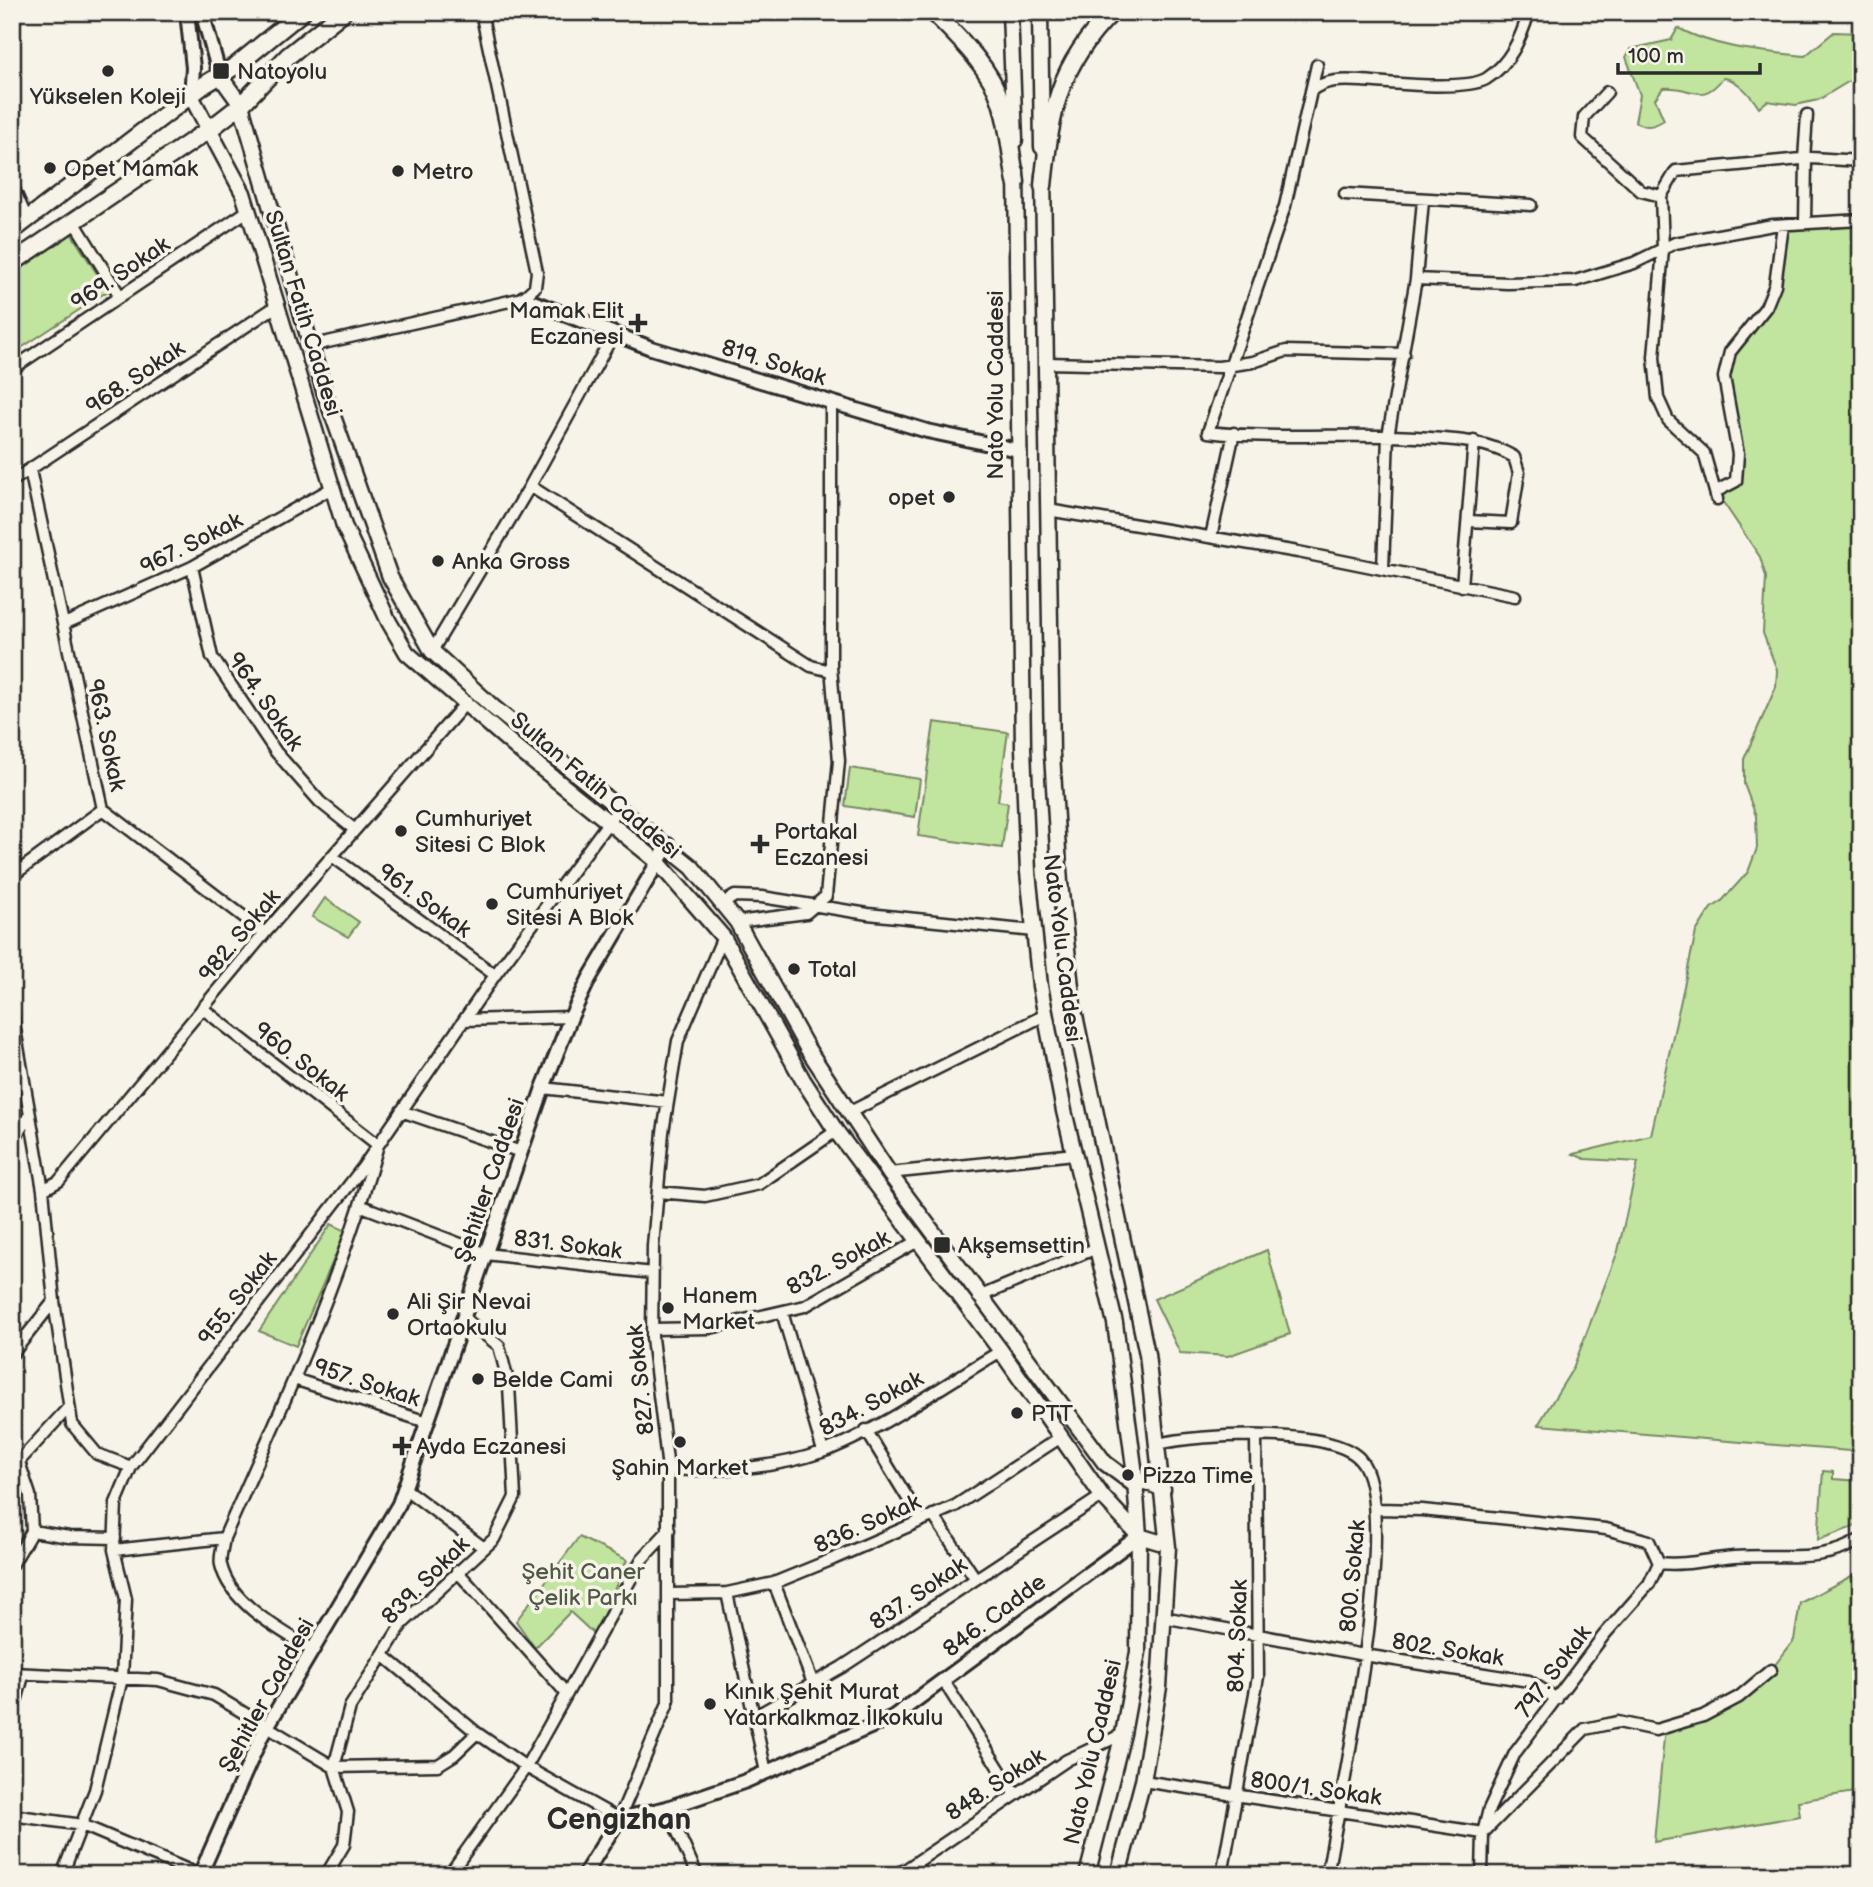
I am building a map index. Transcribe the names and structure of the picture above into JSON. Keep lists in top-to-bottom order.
{
  "streets": {
    "main road": ["Sultan Fatih Caddesi", "Nato Yolu Caddesi"],
    "street": [
      "969. Sokak",
      "819. Sokak",
      "968. Sokak",
      "967. Sokak",
      "964. Sokak",
      "963. Sokak",
      "961. Sokak",
      "982. Sokak",
      "960. Sokak",
      "Şehitler Caddesi",
      "831. Sokak",
      "832. Sokak",
      "955. Sokak",
      "827. Sokak",
      "957. Sokak",
      "834. Sokak",
      "836. Sokak",
      "800. Sokak",
      "839. Sokak",
      "837. Sokak",
      "846. Cadde",
      "804. Sokak",
      "802. Sokak",
      "797. Sokak",
      "848. Sokak",
      "800/1. Sokak"
    ]
  },
  "crossings": [
    ["969. Sokak", "Sultan Fatih Caddesi"],
    ["Sultan Fatih Caddesi", "968. Sokak"],
    ["Sultan Fatih Caddesi", "Nato Yolu Caddesi"],
    ["Sultan Fatih Caddesi", "967. Sokak"],
    ["Sultan Fatih Caddesi", "982. Sokak"],
    ["Sultan Fatih Caddesi", "Şehitler Caddesi"],
    ["Sultan Fatih Caddesi", "832. Sokak"],
    ["Sultan Fatih Caddesi", "955. Sokak"],
    ["Sultan Fatih Caddesi", "827. Sokak"],
    ["Sultan Fatih Caddesi", "834. Sokak"],
    ["Sultan Fatih Caddesi", "836. Sokak"],
    ["Sultan Fatih Caddesi", "837. Sokak"],
    ["Sultan Fatih Caddesi", "846. Cadde"],
    ["819. Sokak", "Nato Yolu Caddesi"],
    ["968. Sokak", "963. Sokak"],
    ["Nato Yolu Caddesi", "846. Cadde"],
    ["Nato Yolu Caddesi", "802. Sokak"],
    ["Nato Yolu Caddesi", "848. Sokak"],
    ["Nato Yolu Caddesi", "800/1. Sokak"],
    ["967. Sokak", "964. Sokak"],
    ["967. Sokak", "963. Sokak"],
    ["964. Sokak", "982. Sokak"],
    ["963. Sokak", "982. Sokak"],
    ["961. Sokak", "982. Sokak"],
    ["961. Sokak", "955. Sokak"],
    ["982. Sokak", "960. Sokak"],
    ["960. Sokak", "955. Sokak"],
    ["Şehitler Caddesi", "831. Sokak"],
    ["Şehitler Caddesi", "957. Sokak"],
    ["Şehitler Caddesi", "839. Sokak"],
    ["831. Sokak", "827. Sokak"],
    ["832. Sokak", "827. Sokak"],
    ["827. Sokak", "834. Sokak"],
    ["827. Sokak", "836. Sokak"],
    ["827. Sokak", "846. Cadde"],
    ["800. Sokak", "802. Sokak"],
    ["800. Sokak", "797. Sokak"],
    ["800. Sokak", "800/1. Sokak"],
    ["804. Sokak", "802. Sokak"],
    ["804. Sokak", "800/1. Sokak"],
    ["802. Sokak", "797. Sokak"],
    ["797. Sokak", "800/1. Sokak"]
  ],
  "districts": ["Cengizhan"],
  "parks": ["Şehit Caner Çelik Parkı"],
  "places": {
    "other": [
      "Yükselen Koleji",
      "Opet Mamak",
      "Metro",
      "opet",
      "Anka Gross",
      "Cumhuriyet Sitesi C Blok",
      "Cumhuriyet Sitesi A Blok",
      "Total",
      "Hanem Market",
      "Ali Şir Nevai Ortaokulu",
      "Belde Cami",
      "PTT",
      "Şahin Market",
      "Pizza Time",
      "Kınık Şehit Murat Yatarkalkmaz İlkokulu"
    ],
    "transit": ["Natoyolu", "Akşemsettin"],
    "health": ["Mamak Elit Eczanesi", "Portakal Eczanesi", "Ayda Eczanesi"]
  },
  "scale_bar": "100 m"
}
